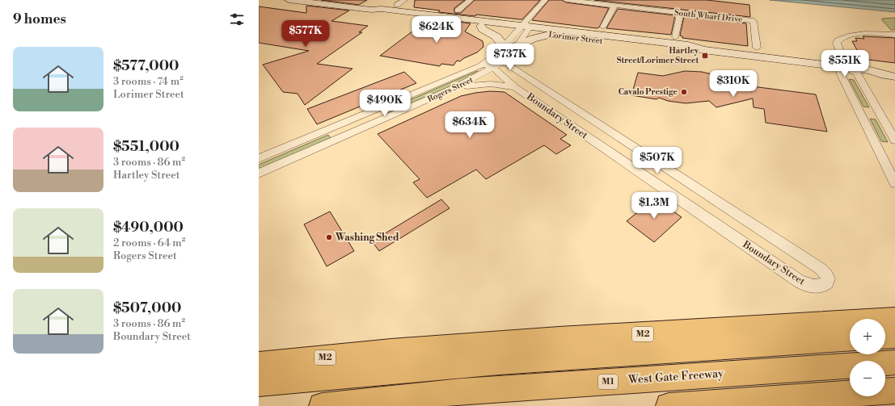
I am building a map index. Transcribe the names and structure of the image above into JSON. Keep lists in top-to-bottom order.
{
  "streets": {
    "highway": ["M2", "West Gate Freeway", "M1"],
    "main road": ["Lorimer Street"],
    "street": ["South Wharf Drive", "Rogers Street", "Boundary Street"]
  },
  "crossings": [
    ["Lorimer Street", "Rogers Street"],
    ["Rogers Street", "Boundary Street"]
  ],
  "places": {
    "transit": ["Hartley Street/Lorimer Street"],
    "other": ["Cavalo Prestige", "Washing Shed"]
  },
  "page": {
    "heading": "9 homes",
    "price": [
      "$624K",
      "$577K",
      "$737K",
      "$551K",
      "$310K",
      "$490K",
      "$634K",
      "$507K",
      "$1.3M"
    ],
    "list": [
      {
        "name": "$577,000",
        "note": "3 rooms · 74 m² · Lorimer Street"
      },
      {
        "name": "$551,000",
        "note": "3 rooms · 86 m² · Hartley Street"
      },
      {
        "name": "$490,000",
        "note": "2 rooms · 64 m² · Rogers Street"
      },
      {
        "name": "$507,000",
        "note": "3 rooms · 86 m² · Boundary Street"
      }
    ],
    "map_buttons": ["+", "−"]
  }
}
